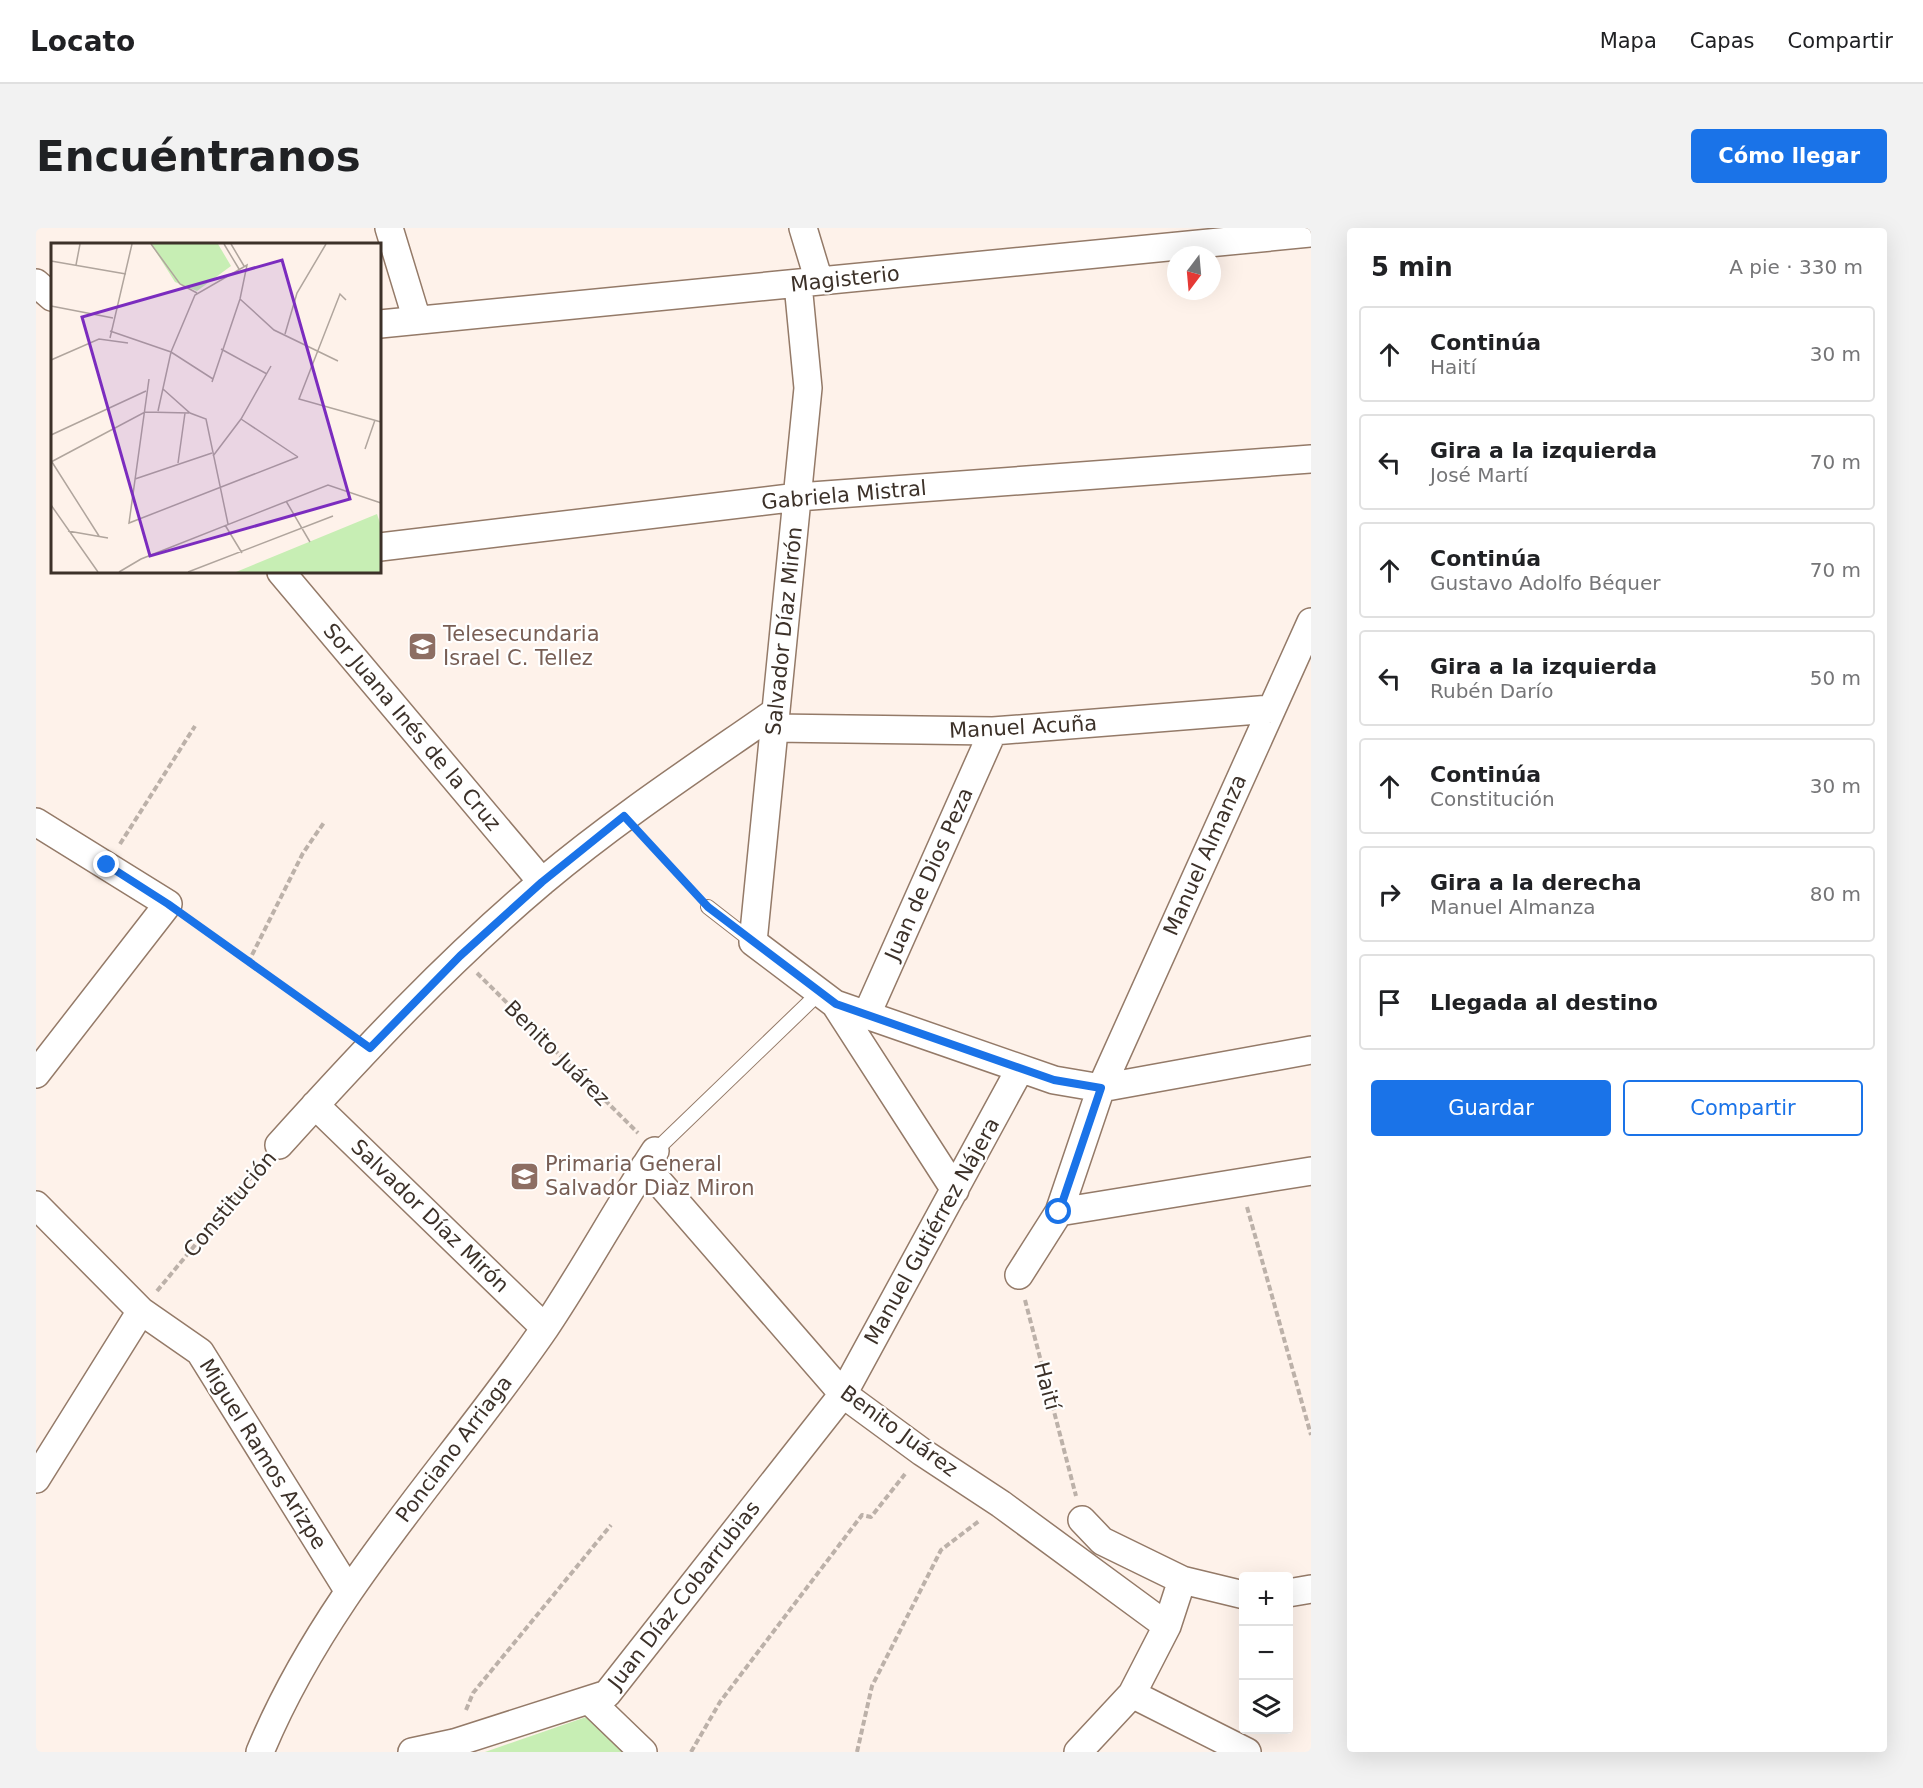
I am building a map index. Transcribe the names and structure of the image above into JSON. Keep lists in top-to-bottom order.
{
  "streets": {
    "street": [
      "Magisterio",
      "Gabriela Mistral",
      "Salvador Díaz Mirón",
      "Sor Juana Inés de la Cruz",
      "Manuel Acuña",
      "Manuel Almanza",
      "Juan de Dios Peza",
      "Benito Juárez",
      "Constitución",
      "Manuel Gutiérrez Nájera",
      "Ponciano Arriaga",
      "Miguel Ramos Arizpe",
      "Juan Díaz Cobarrubias"
    ],
    "path": ["Haití"]
  },
  "crossings": [
    ["Magisterio", "Salvador Díaz Mirón"],
    ["Gabriela Mistral", "Salvador Díaz Mirón"],
    ["Salvador Díaz Mirón", "Manuel Acuña"],
    ["Salvador Díaz Mirón", "Constitución"],
    ["Salvador Díaz Mirón", "Ponciano Arriaga"],
    ["Sor Juana Inés de la Cruz", "Constitución"],
    ["Manuel Acuña", "Manuel Almanza"],
    ["Manuel Acuña", "Juan de Dios Peza"],
    ["Manuel Acuña", "Constitución"],
    ["Benito Juárez", "Constitución"],
    ["Benito Juárez", "Manuel Gutiérrez Nájera"],
    ["Benito Juárez", "Ponciano Arriaga"],
    ["Benito Juárez", "Juan Díaz Cobarrubias"],
    ["Constitución", "Miguel Ramos Arizpe"],
    ["Manuel Gutiérrez Nájera", "Juan Díaz Cobarrubias"],
    ["Ponciano Arriaga", "Miguel Ramos Arizpe"]
  ],
  "places": {
    "school or university": ["Telesecundaria Israel C. Tellez", "Primaria General Salvador Diaz Miron"]
  },
  "north": "bottom",
  "page": {
    "header": "Locato",
    "nav": ["Mapa", "Capas", "Compartir"],
    "buttons": [
      "Cómo llegar",
      ["Guardar", "Compartir"]
    ],
    "title": "Encuéntranos",
    "heading": ["5 min", "A pie · 330 m"],
    "list": [
      ["Continúa", "Haití", "30 m"],
      ["Gira a la izquierda", "José Martí", "70 m"],
      ["Continúa", "Gustavo Adolfo Béquer", "70 m"],
      ["Gira a la izquierda", "Rubén Darío", "50 m"],
      ["Continúa", "Constitución", "30 m"],
      ["Gira a la derecha", "Manuel Almanza", "80 m"],
      "Llegada al destino"
    ],
    "map_buttons": ["+", "−"]
  }
}
